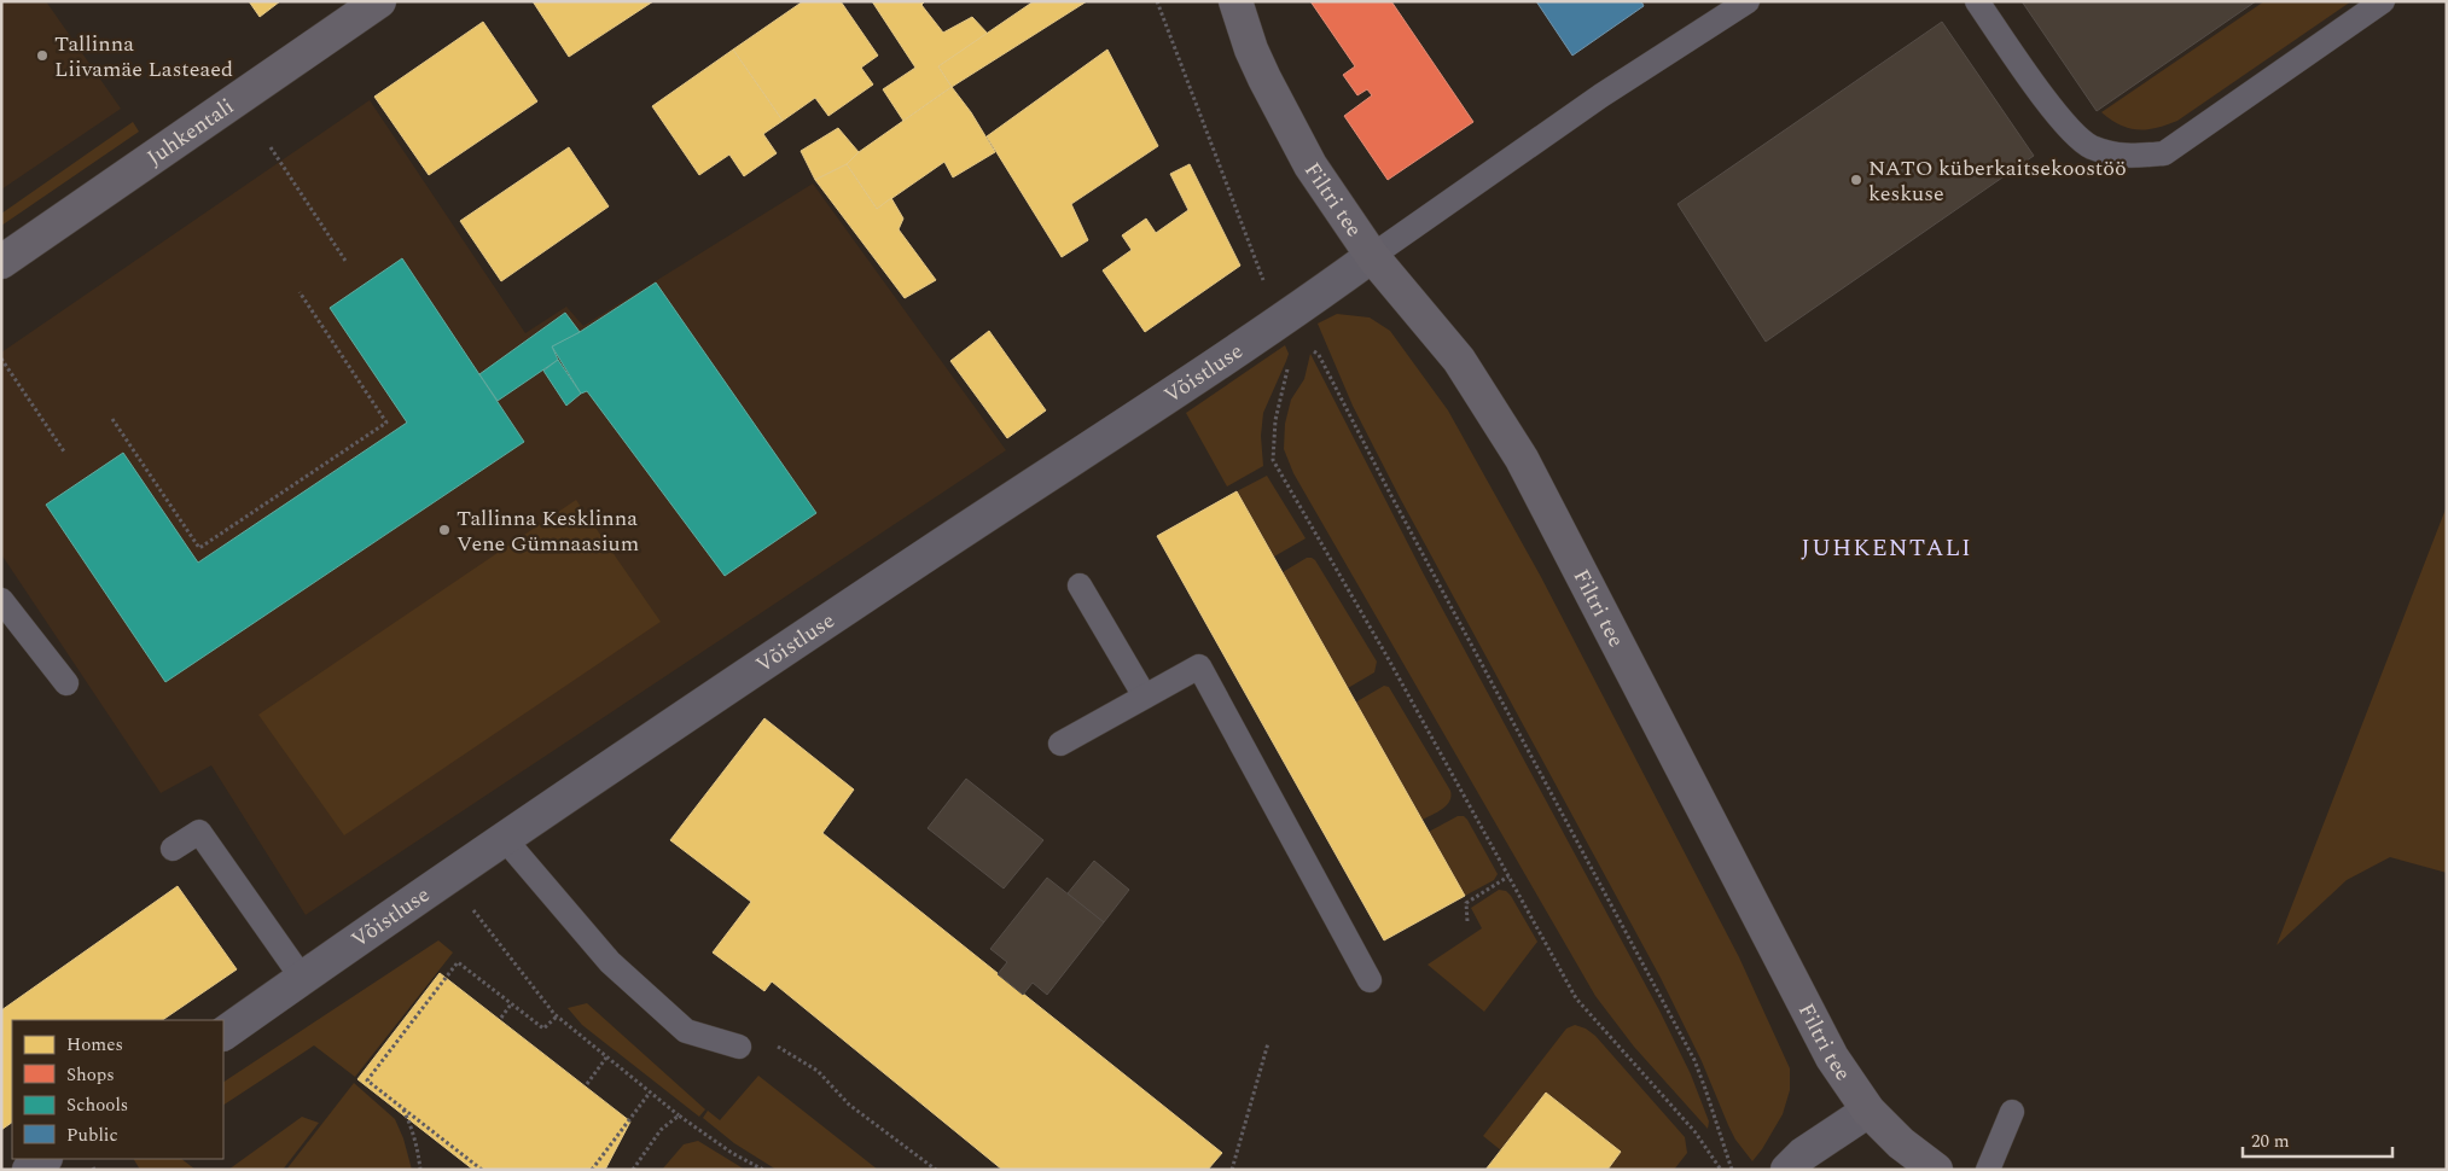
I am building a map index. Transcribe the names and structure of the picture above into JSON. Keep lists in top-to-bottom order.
{
  "streets": {
    "street": ["Juhkentali", "Filtri tee", "Võistluse"]
  },
  "crossings": [
    ["Filtri tee", "Võistluse"]
  ],
  "districts": ["JUHKENTALI"],
  "places": ["Tallinna Liivamäe Lasteaed", "NATO küberkaitsekoostöö keskuse", "Tallinna Kesklinna Vene Gümnaasium"],
  "legend": [
    "Homes",
    "Shops",
    "Schools",
    "Public"
  ],
  "scale_bar": "20 m"
}
